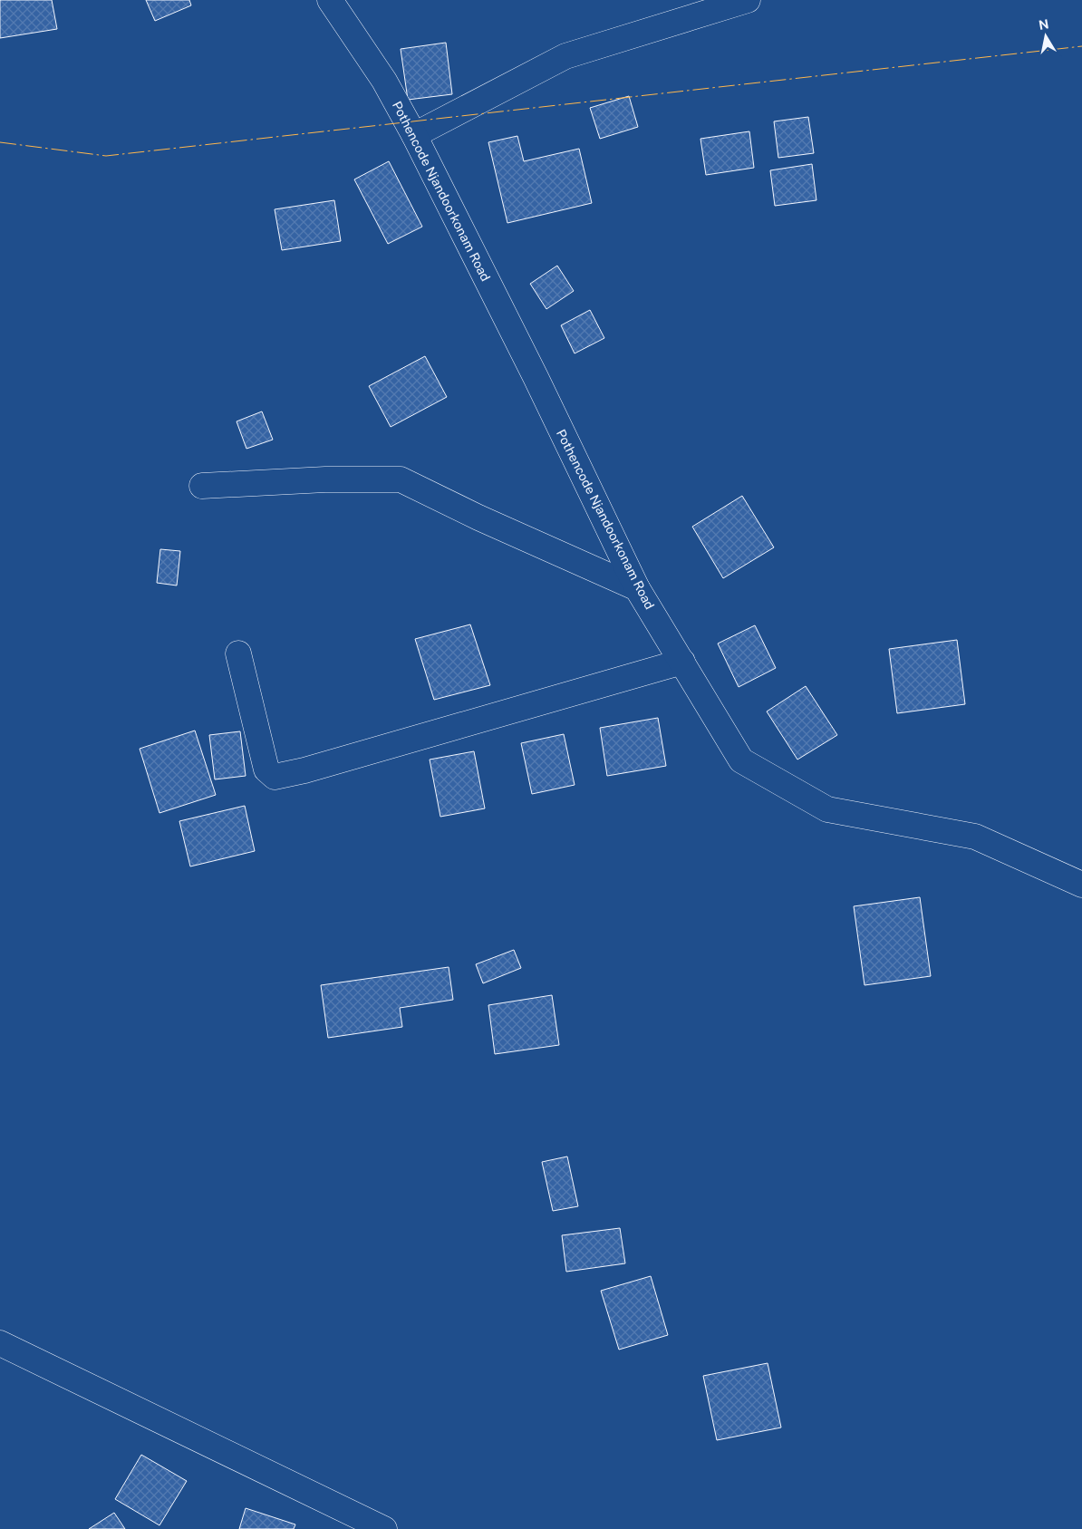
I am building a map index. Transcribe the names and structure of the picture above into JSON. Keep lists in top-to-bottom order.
{
  "streets": {
    "main road": ["Pothencode Njandoorkonam Road"]
  },
  "north": "top"
}
